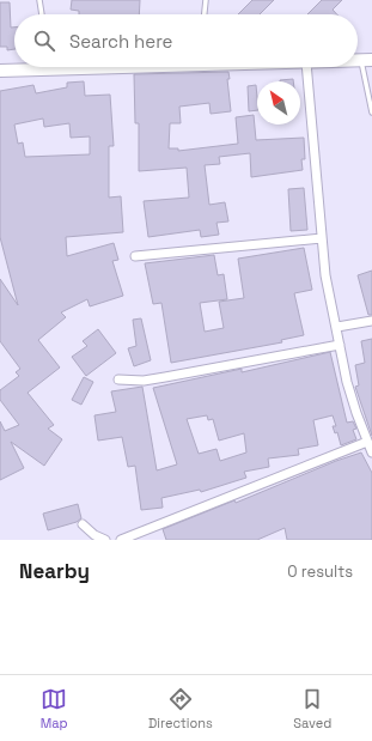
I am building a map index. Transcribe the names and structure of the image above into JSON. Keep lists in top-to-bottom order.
{
  "north": "top left",
  "page": {
    "search": "Search here",
    "heading": ["Nearby", "0 results"],
    "nav": ["Map", "Directions", "Saved"]
  }
}
